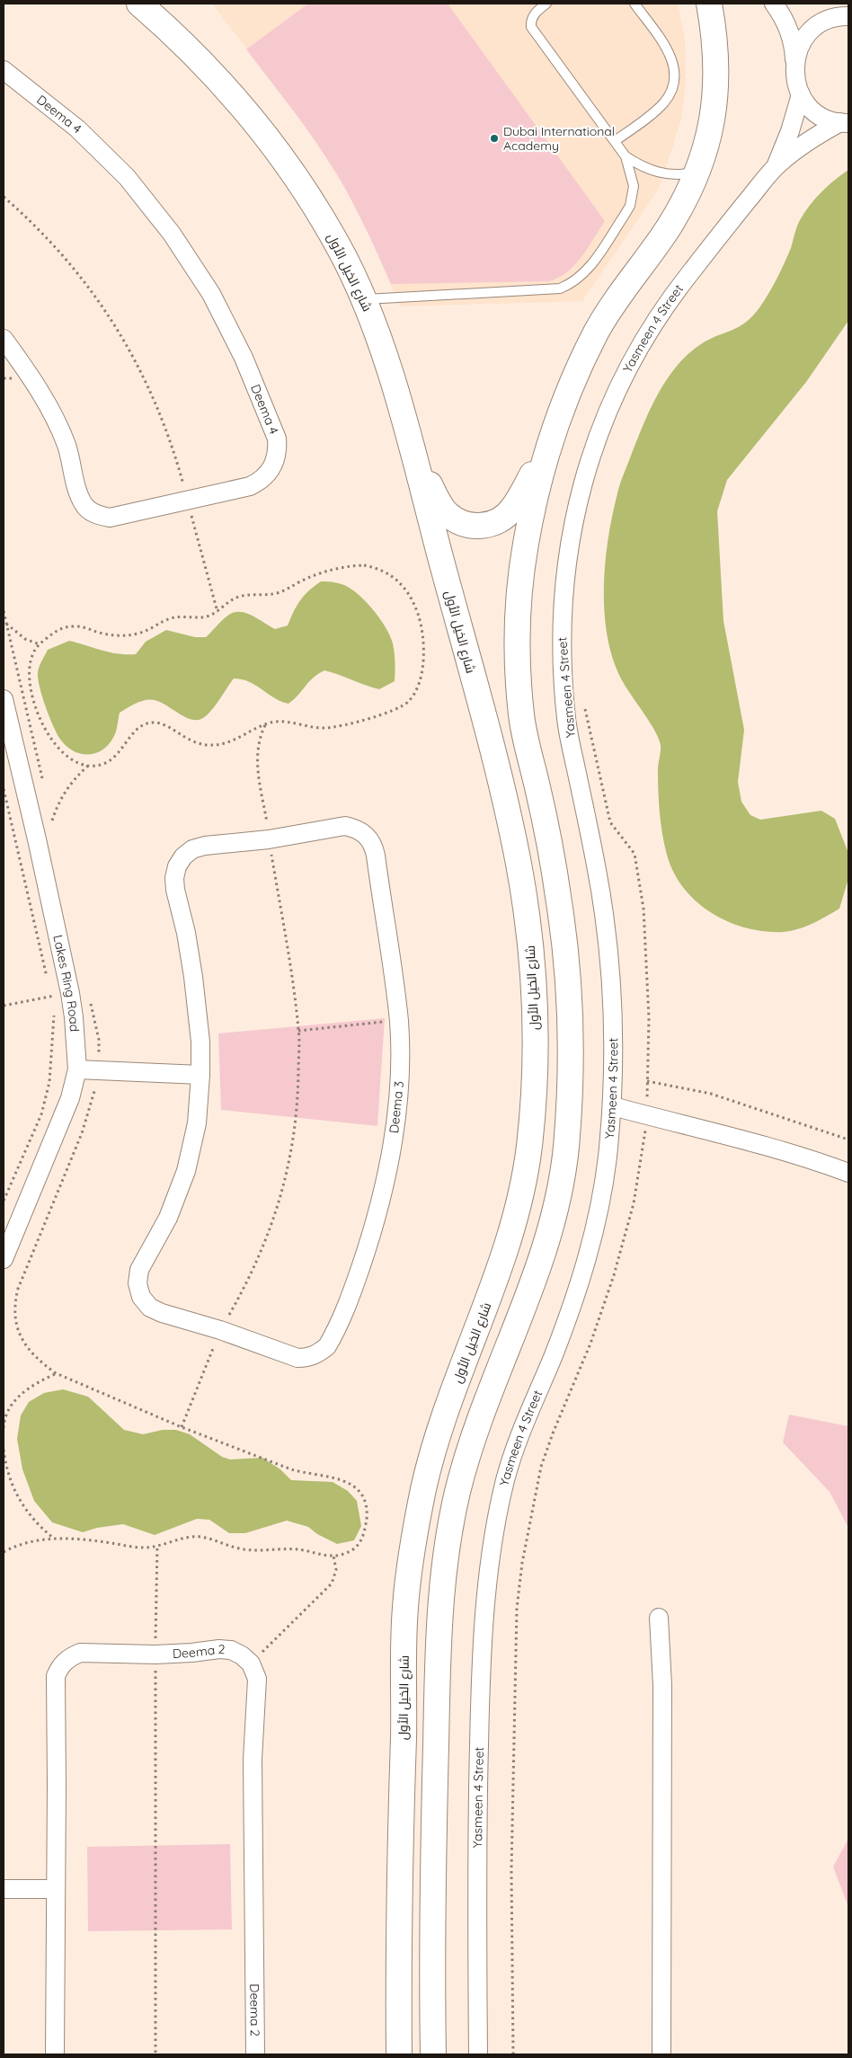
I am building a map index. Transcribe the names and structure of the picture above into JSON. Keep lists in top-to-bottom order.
{
  "streets": {
    "main road": ["شارع الخيل الأول"],
    "street": [
      "Deema 4",
      "Yasmeen 4 Street",
      "Lakes Ring Road",
      "Deema 3",
      "Deema 2"
    ]
  },
  "places": ["Dubai International Academy"]
}
